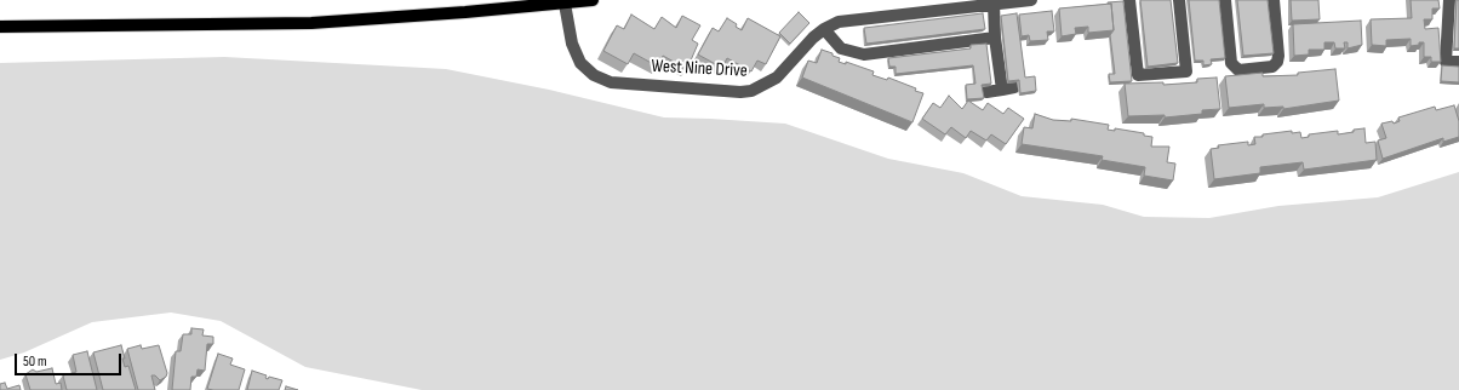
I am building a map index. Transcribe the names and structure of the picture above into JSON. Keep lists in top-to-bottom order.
{
  "streets": {
    "street": ["West Nine Drive"]
  },
  "scale_bar": "50 m"
}
